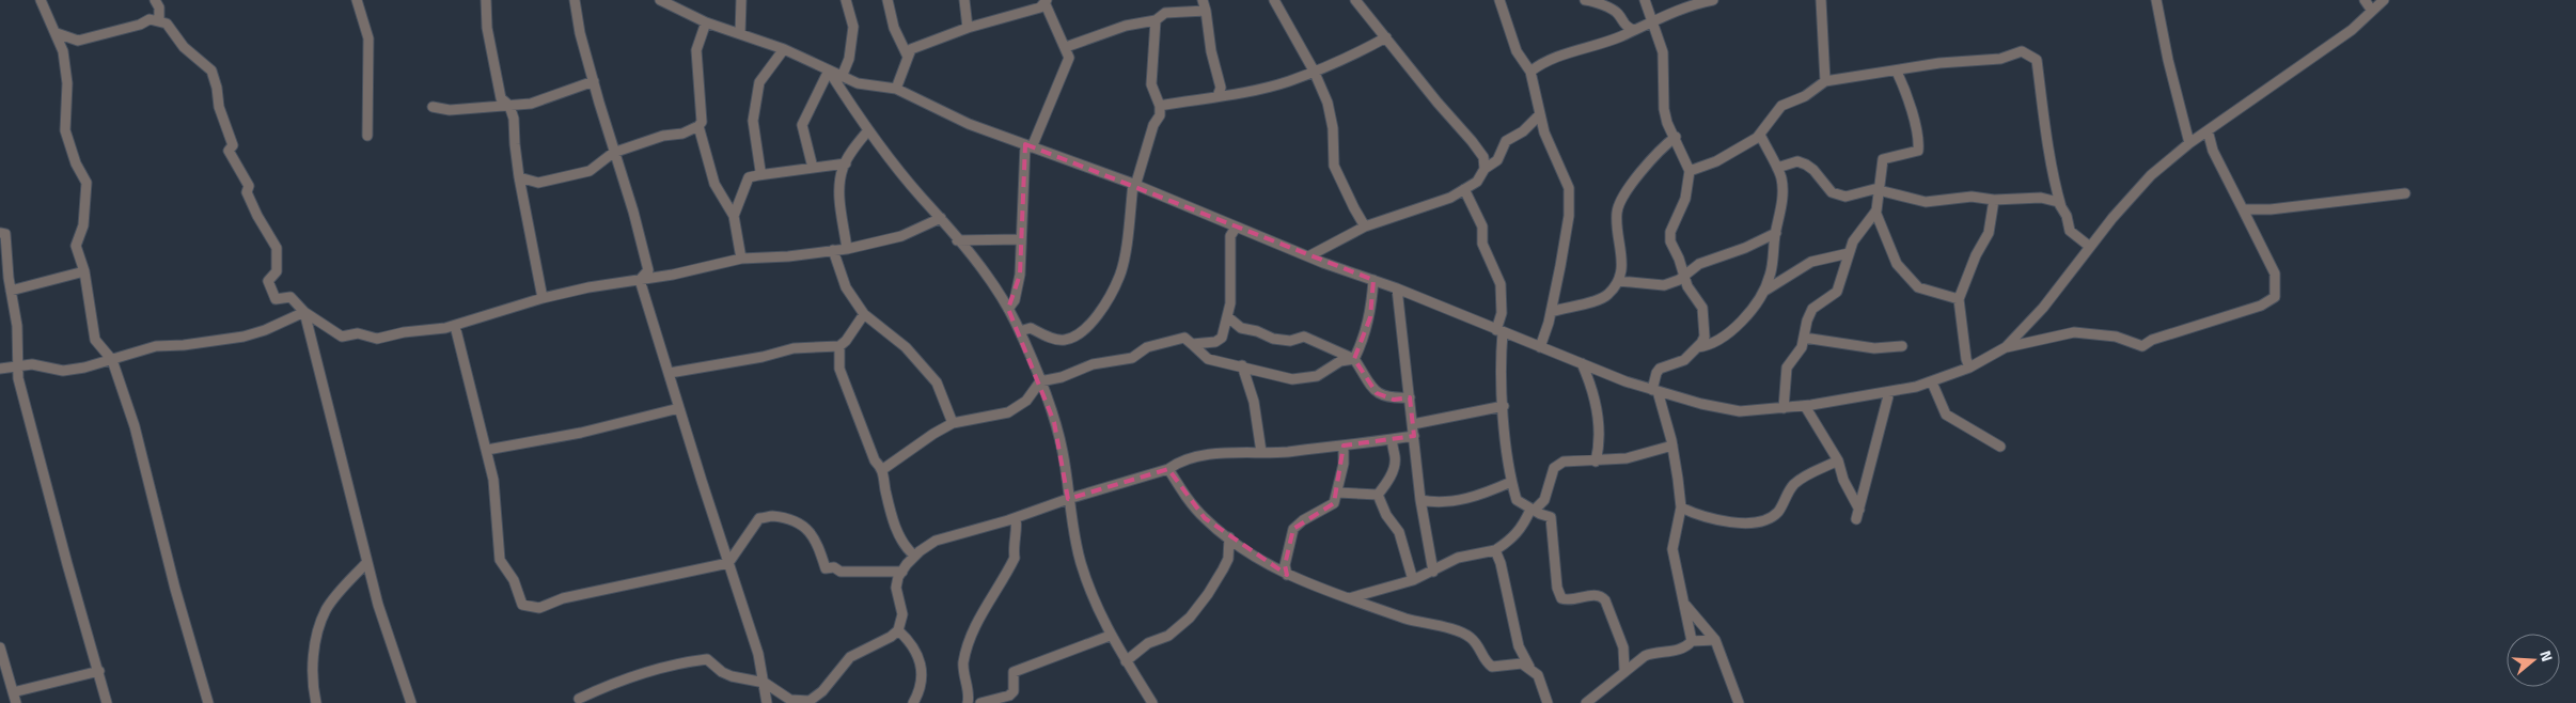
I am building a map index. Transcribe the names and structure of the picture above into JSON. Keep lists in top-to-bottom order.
{
  "north": "right"
}
